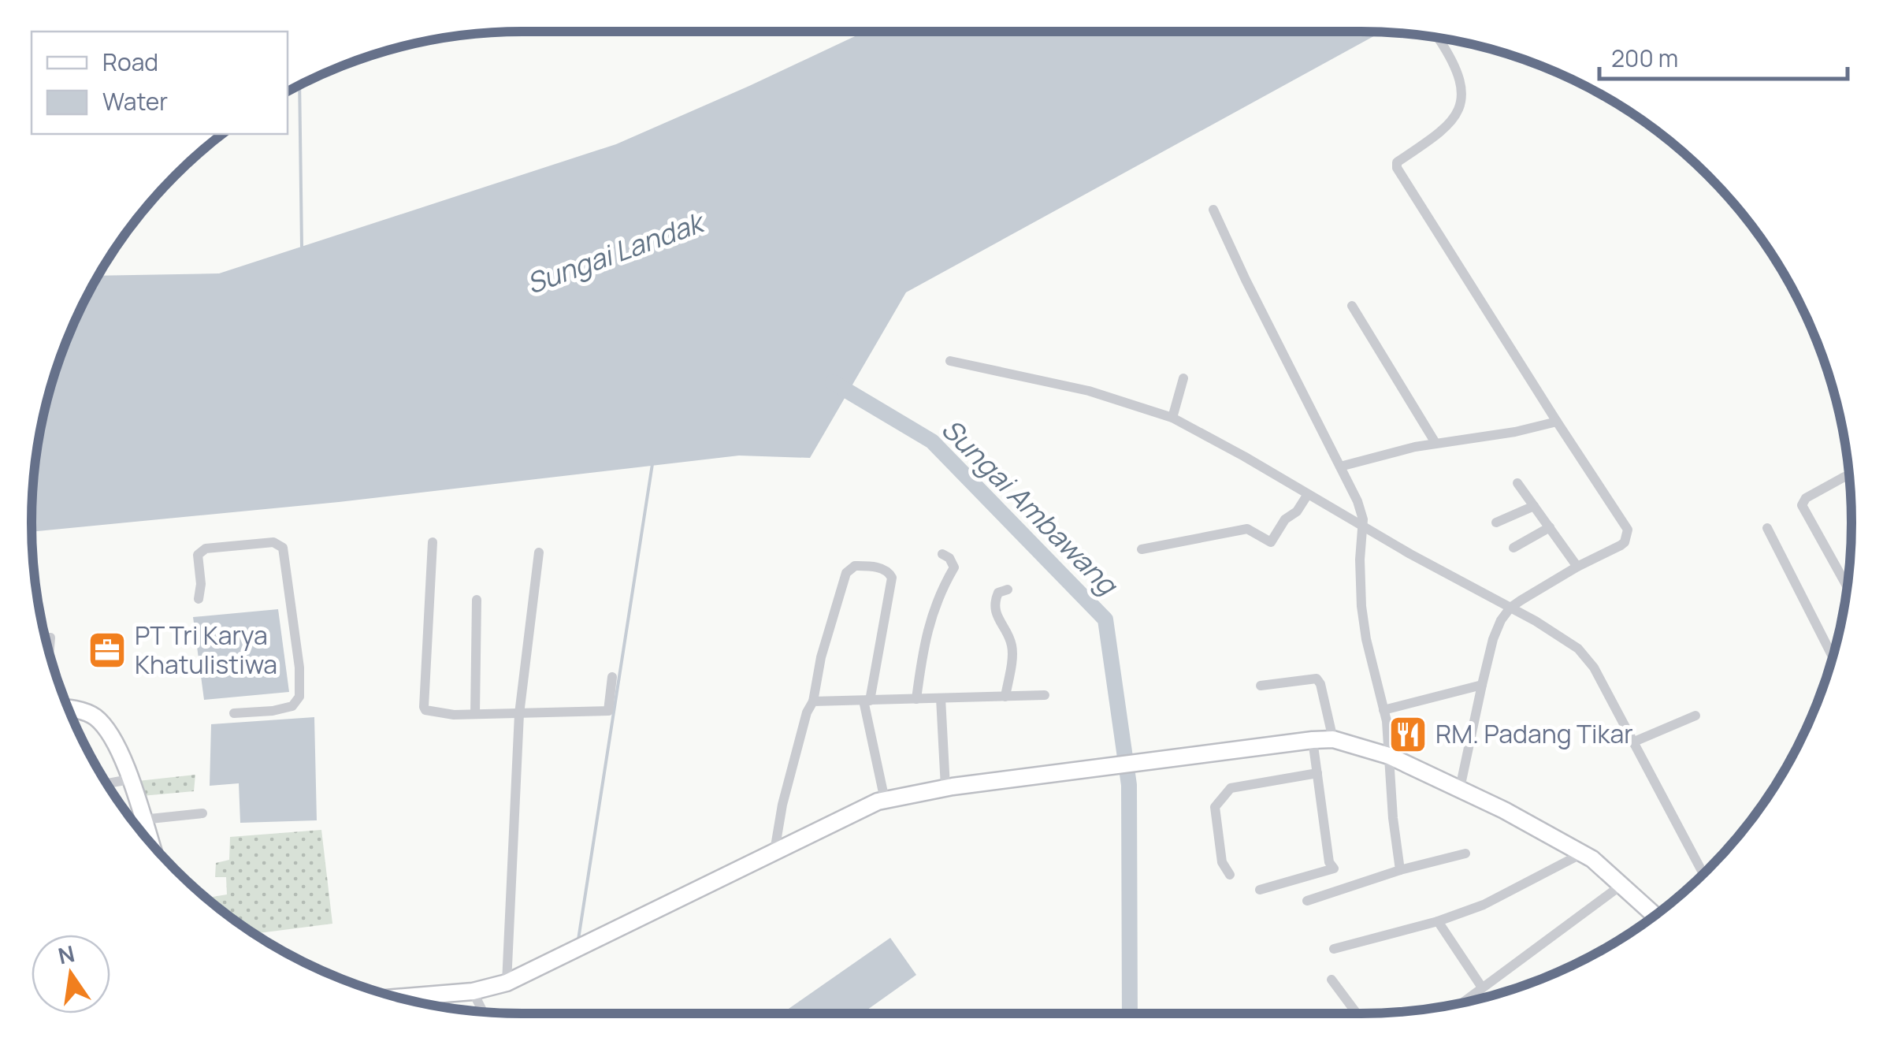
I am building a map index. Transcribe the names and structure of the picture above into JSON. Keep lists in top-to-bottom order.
{
  "water": ["Sungai Landak", "Sungai Ambawang"],
  "places": {
    "office": ["PT Tri Karya Khatulistiwa"],
    "restaurant": ["RM. Padang Tikar"]
  },
  "legend": ["Road", "Water"],
  "scale_bar": "200 m",
  "north": "top"
}
